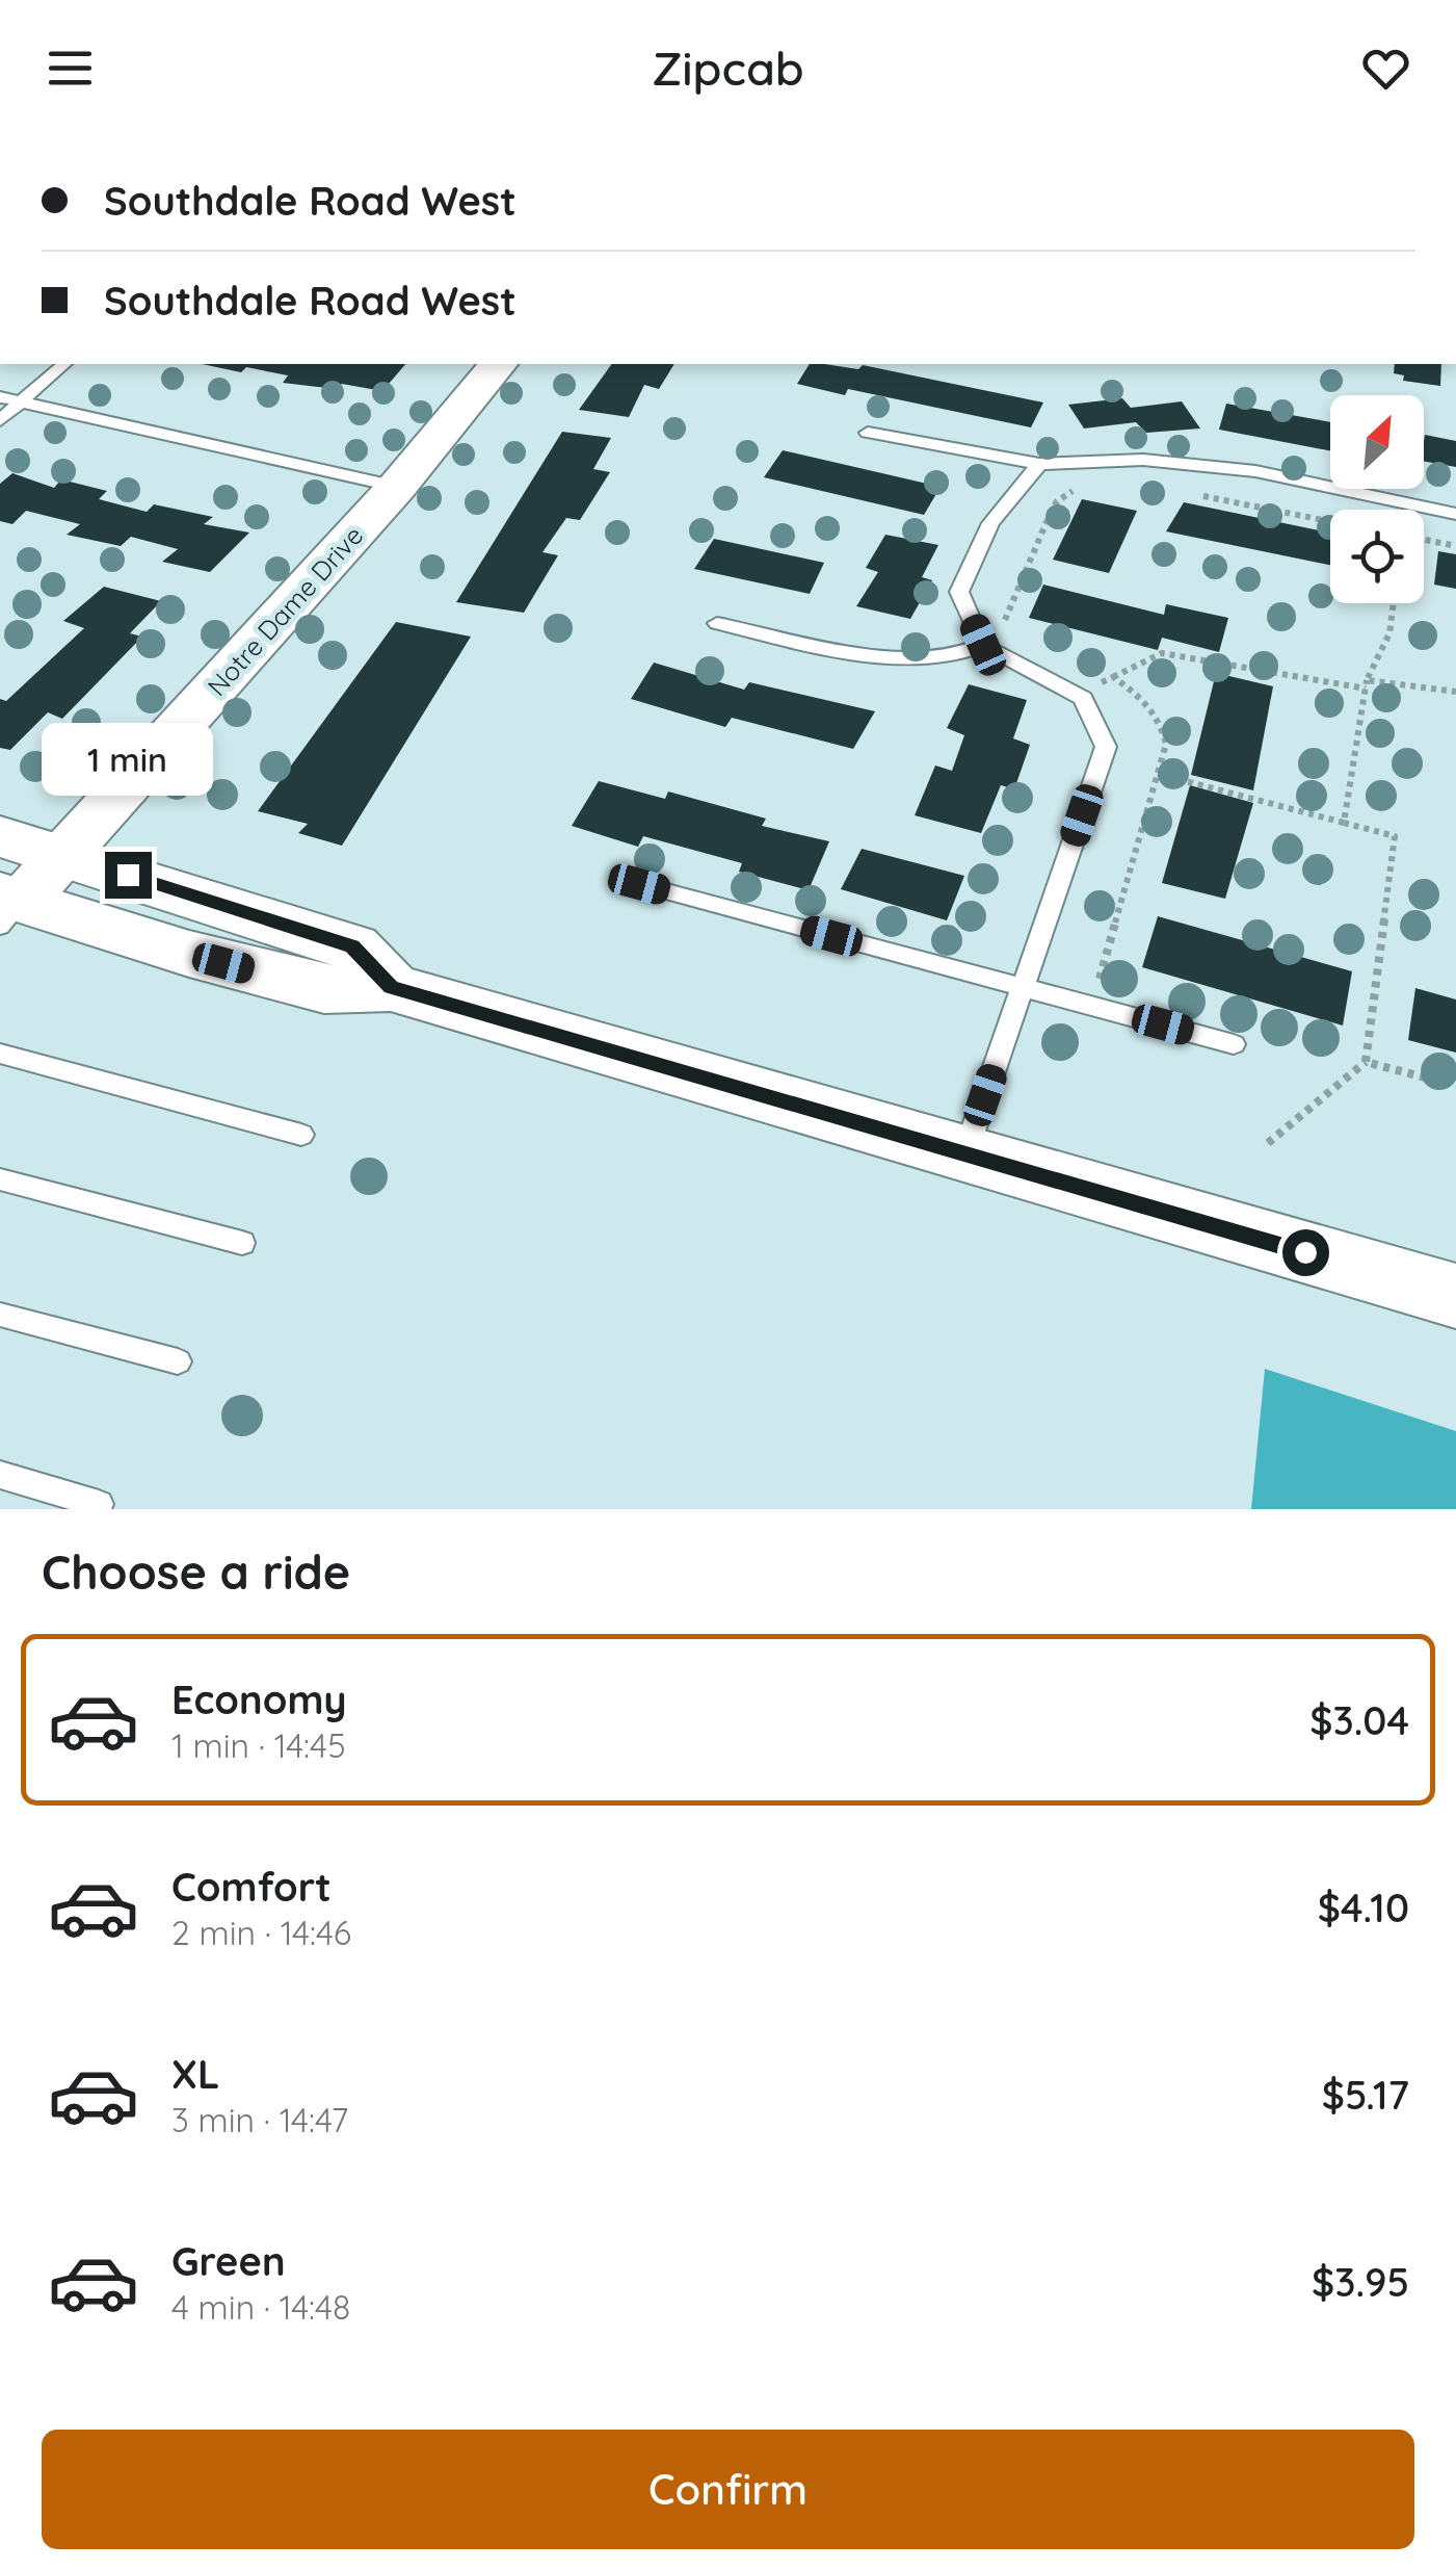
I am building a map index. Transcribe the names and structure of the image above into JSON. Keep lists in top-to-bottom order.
{
  "streets": {
    "street": ["Notre Dame Drive"]
  },
  "north": "top right",
  "page": {
    "header": "Zipcab",
    "banner": ["Southdale Road West", "Southdale Road West"],
    "bubble": "1 min",
    "heading": "Choose a ride",
    "list": [
      {
        "name": "Economy",
        "note": "1 min · 14:45",
        "value": "$3.04"
      },
      {
        "name": "Comfort",
        "note": "2 min · 14:46",
        "value": "$4.10"
      },
      {
        "name": "XL",
        "note": "3 min · 14:47",
        "value": "$5.17"
      },
      {
        "name": "Green",
        "note": "4 min · 14:48",
        "value": "$3.95"
      }
    ],
    "buttons": "Confirm"
  }
}
